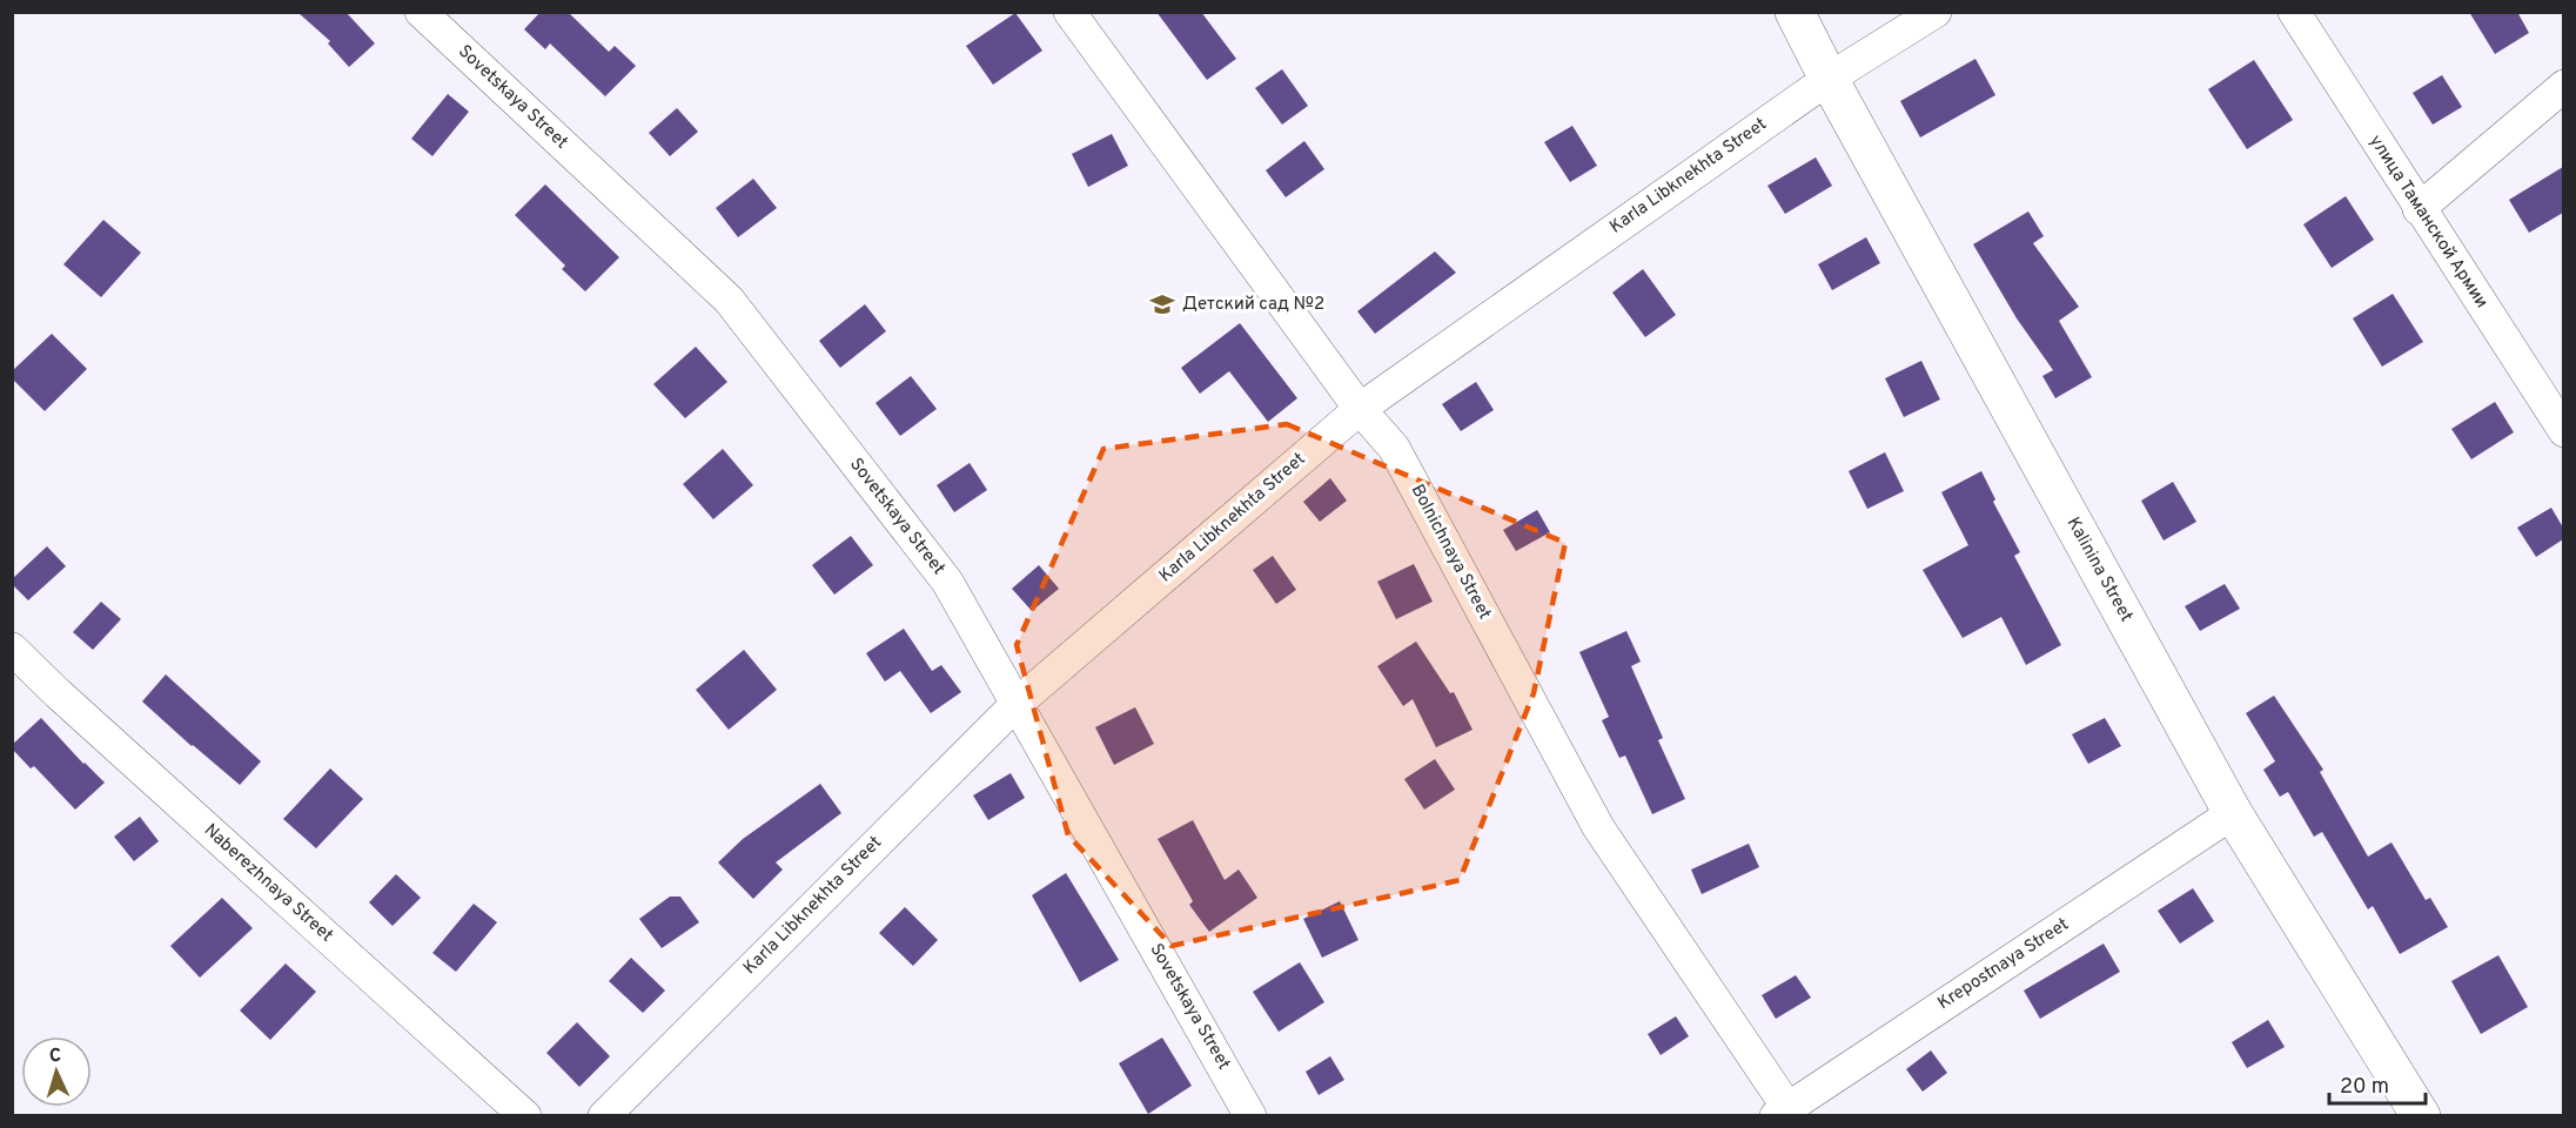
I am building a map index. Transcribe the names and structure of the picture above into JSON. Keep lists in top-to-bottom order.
{
  "streets": {
    "street": [
      "Sovetskaya Street",
      "Karla Libknekhta Street",
      "улица Таманской Армии",
      "Bolnichnaya Street",
      "Kalinina Street",
      "Naberezhnaya Street",
      "Krepostnaya Street"
    ]
  },
  "crossings": [
    ["Sovetskaya Street", "Karla Libknekhta Street"],
    ["Karla Libknekhta Street", "Bolnichnaya Street"],
    ["Karla Libknekhta Street", "Kalinina Street"],
    ["Bolnichnaya Street", "Krepostnaya Street"],
    ["Kalinina Street", "Krepostnaya Street"]
  ],
  "places": {
    "school or university": ["Детский сад №2"]
  },
  "scale_bar": "20 m",
  "north": "top"
}
